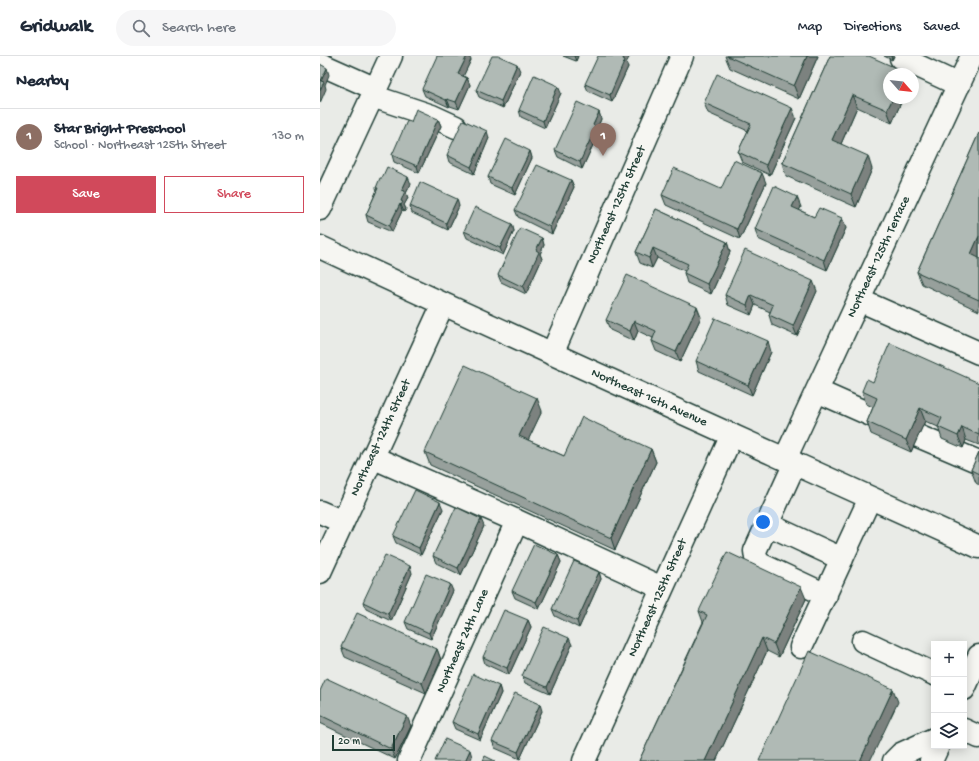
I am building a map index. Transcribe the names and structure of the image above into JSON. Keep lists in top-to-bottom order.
{
  "streets": {
    "street": [
      "Northeast 125th Street",
      "Northeast 125th Terrace",
      "Northeast 16th Avenue",
      "Northeast 124th Street",
      "Northeast 24th Lane"
    ]
  },
  "crossings": [
    ["Northeast 125th Street", "Northeast 16th Avenue"],
    ["Northeast 125th Terrace", "Northeast 16th Avenue"],
    ["Northeast 16th Avenue", "Northeast 124th Street"]
  ],
  "scale_bar": "20 m",
  "north": "bottom right",
  "page": {
    "header": "Gridwalk",
    "search": "Search here",
    "nav": ["Map", "Directions", "Saved"],
    "heading": "Nearby",
    "list": [
      {
        "mark": "1",
        "name": "Star Bright Preschool",
        "note": "School · Northeast 125th Street",
        "value": "130 m"
      }
    ],
    "pins": "1",
    "buttons": ["Save", "Share"],
    "map_buttons": ["+", "−"],
    "scale": "20 m"
  }
}
